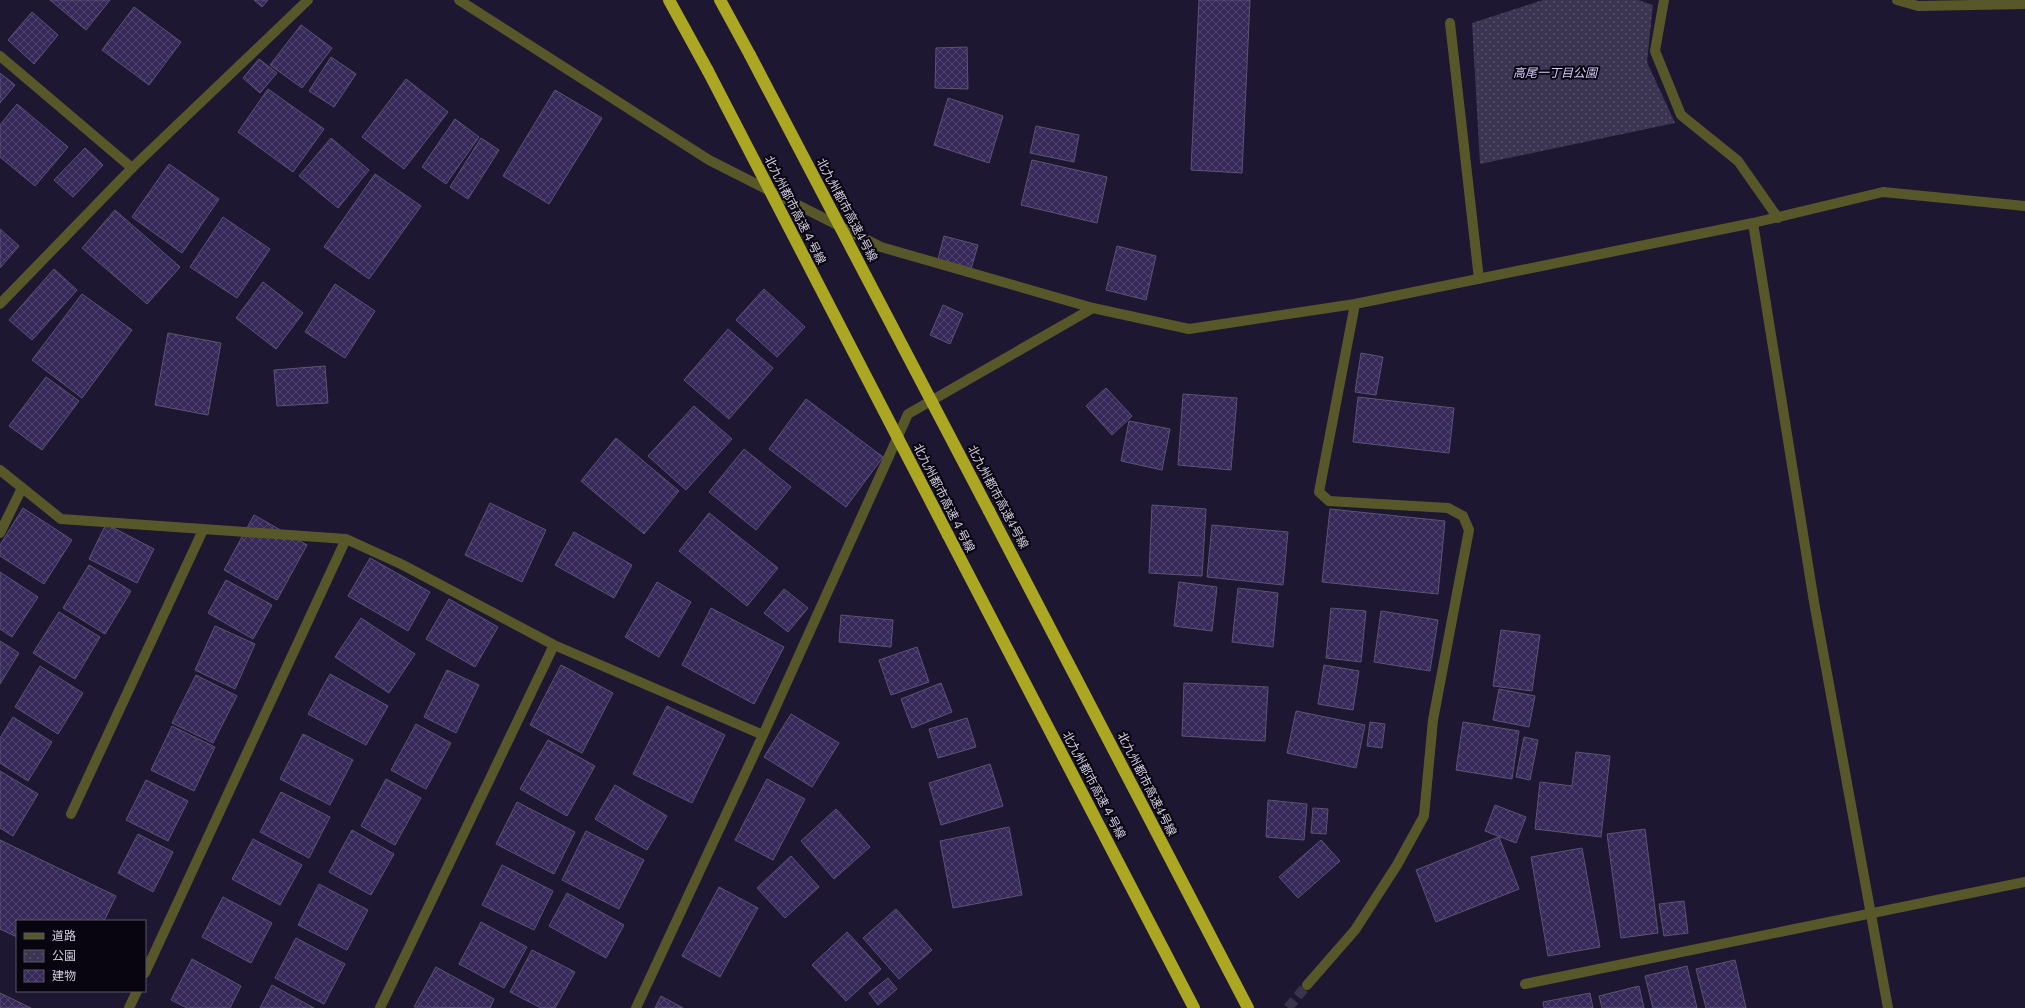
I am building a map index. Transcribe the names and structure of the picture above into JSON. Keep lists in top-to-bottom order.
{
  "streets": {
    "highway": ["北九州都市高速４号線", "北九州都市高速4号線"]
  },
  "parks": ["高尾一丁目公園"],
  "legend": ["道路", "公園", "建物"]
}
